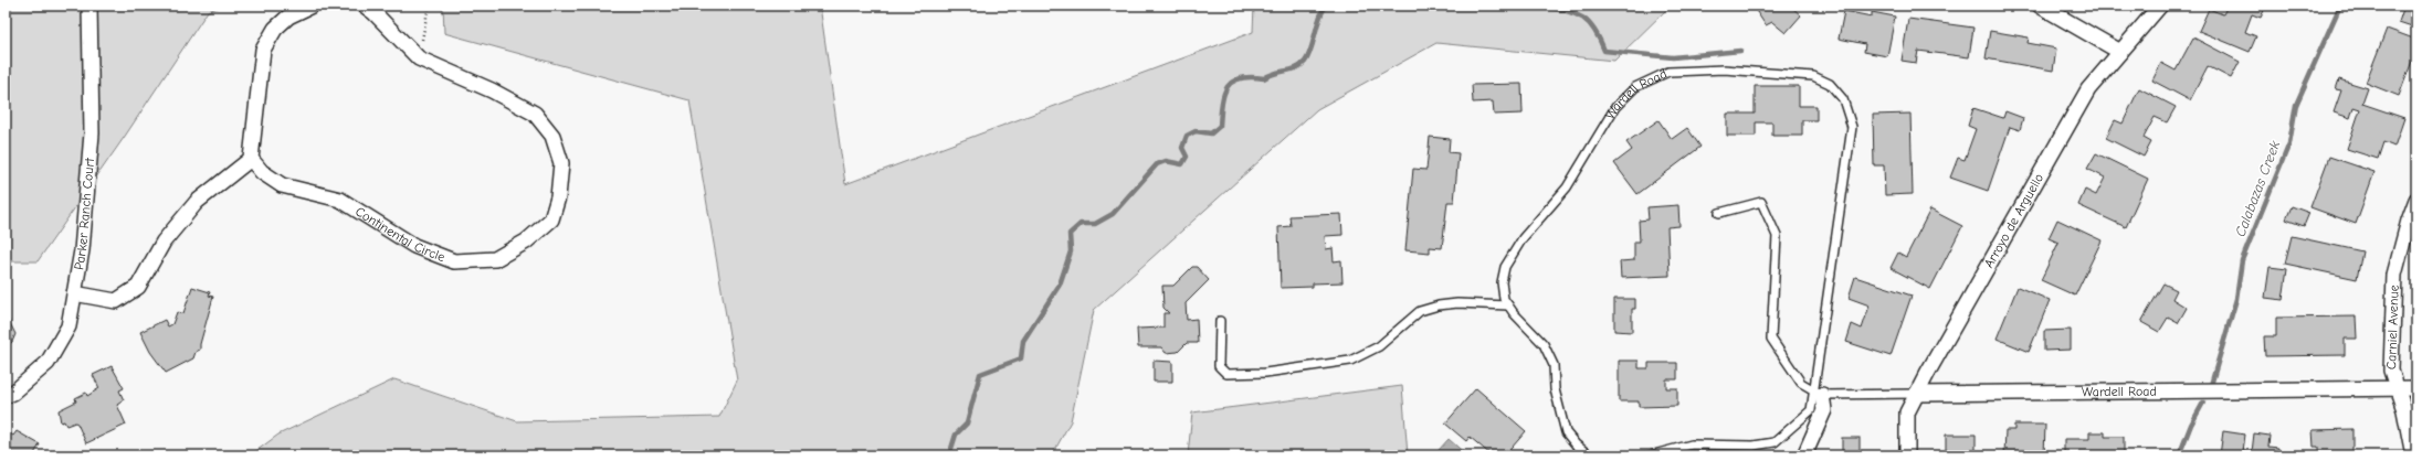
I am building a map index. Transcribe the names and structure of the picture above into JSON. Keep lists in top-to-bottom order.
{
  "streets": {
    "street": [
      "Wardell Road",
      "Parker Ranch Court",
      "Arroyo de Arguello",
      "Continental Circle",
      "Carniel Avenue"
    ]
  },
  "crossings": [
    ["Wardell Road", "Arroyo de Arguello"],
    ["Wardell Road", "Carniel Avenue"]
  ],
  "water": ["Calabazas Creek"]
}
